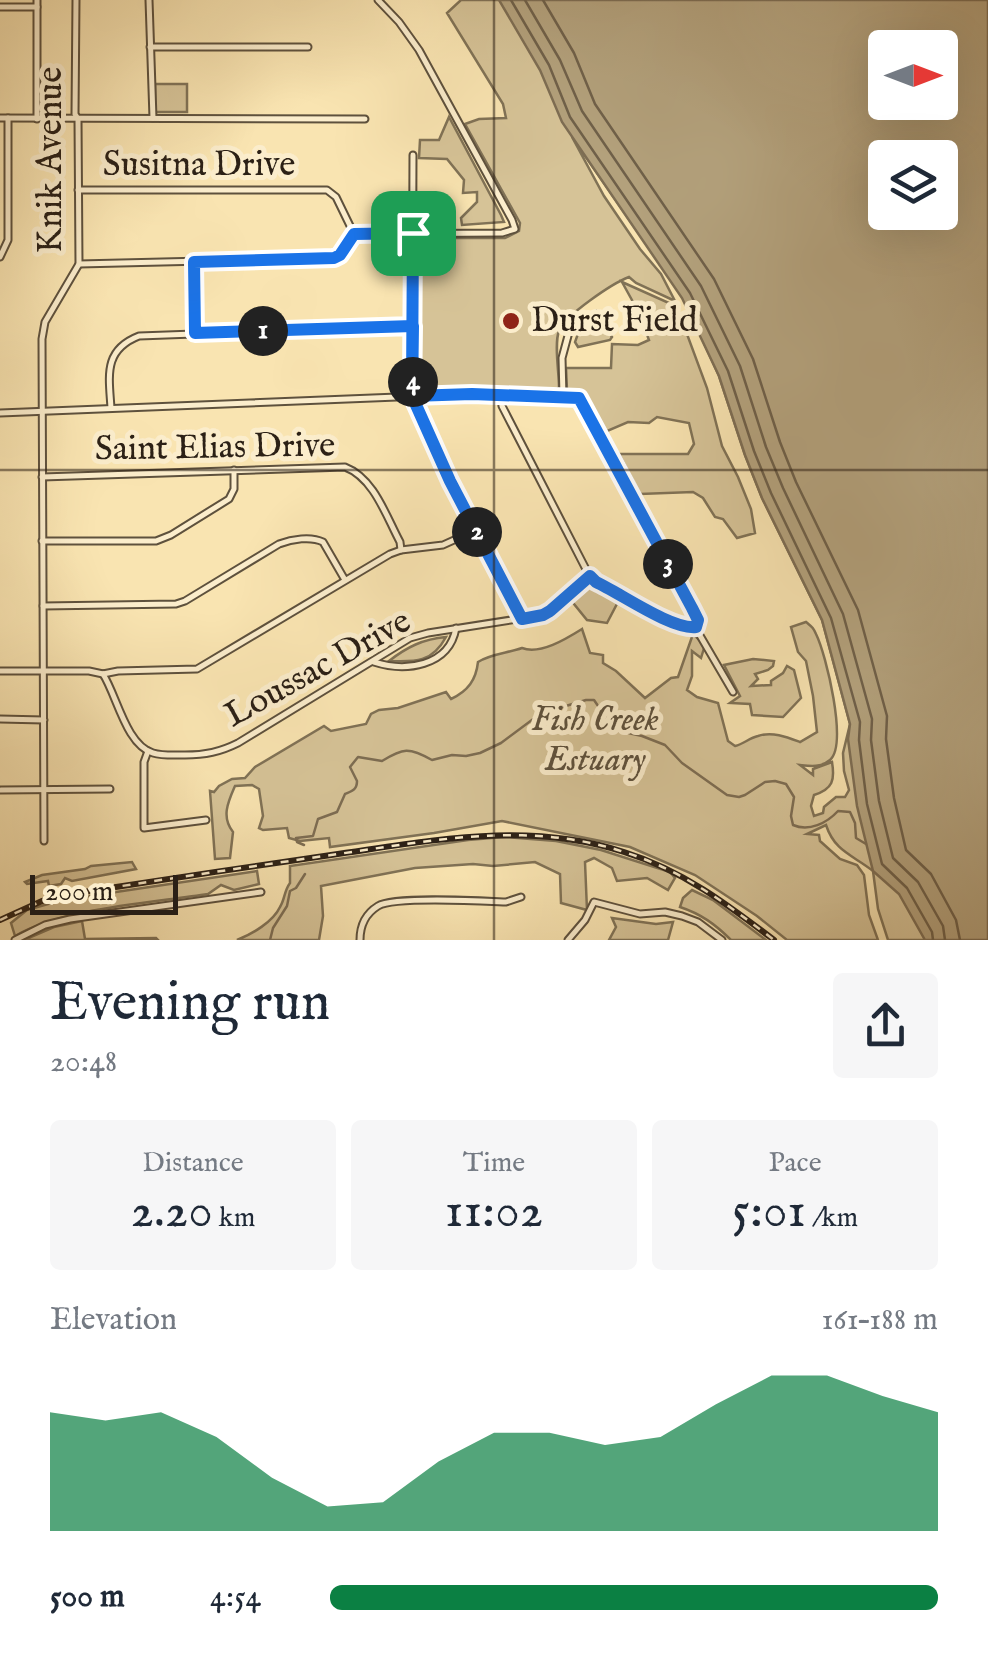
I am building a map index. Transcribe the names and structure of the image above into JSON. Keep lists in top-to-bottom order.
{
  "streets": {
    "street": [
      "Knik Avenue",
      "Susitna Drive",
      "Saint Elias Drive",
      "Loussac Drive"
    ]
  },
  "crossings": [
    ["Knik Avenue", "Susitna Drive"],
    ["Knik Avenue", "Saint Elias Drive"]
  ],
  "parks": ["Fish Creek Estuary"],
  "places": ["Durst Field"],
  "scale_bar": "200 m",
  "north": "right",
  "page": {
    "pins": [
      "1",
      "4",
      "2",
      "3"
    ],
    "scale": "200 m",
    "heading": ["Evening run", "20:48"],
    "stats": [
      ["Distance", "2.20 km"],
      ["Time", "11:02"],
      ["Pace", "5:01 /km"]
    ],
    "chart": ["Elevation", "161–188 m"],
    "list": [
      {
        "name": "500 m",
        "note": "4:54"
      }
    ]
  }
}
